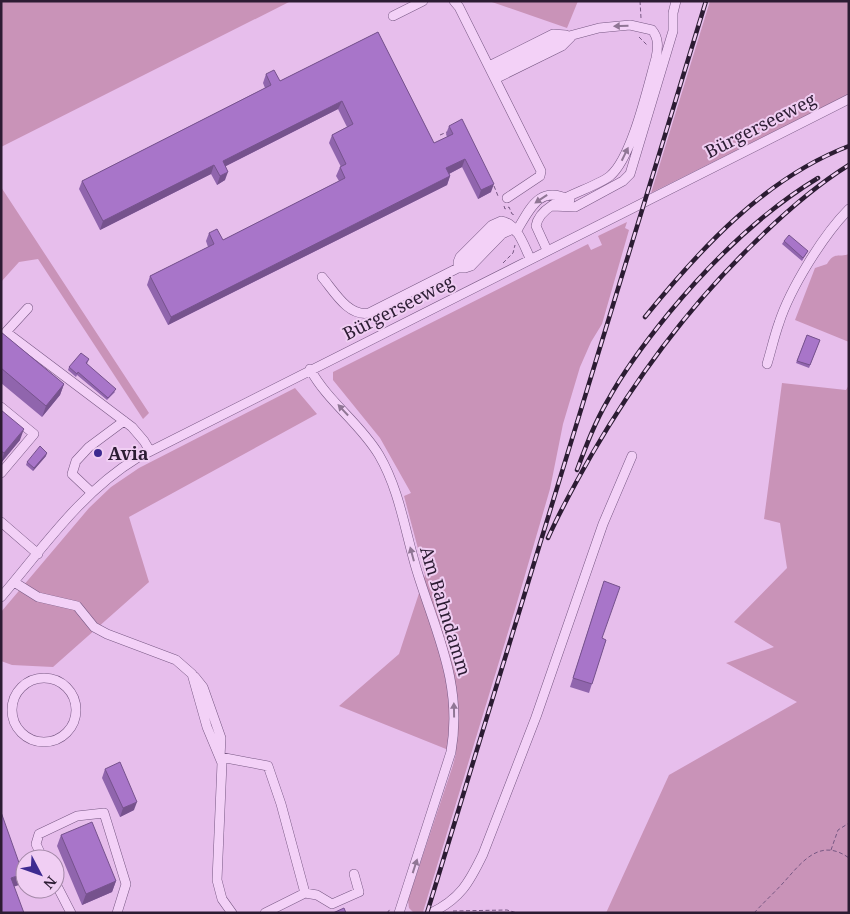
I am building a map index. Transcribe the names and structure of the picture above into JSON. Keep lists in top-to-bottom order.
{
  "streets": {
    "street": ["Bürgerseeweg", "Am Bahndamm"]
  },
  "crossings": [
    ["Bürgerseeweg", "Am Bahndamm"]
  ],
  "one_way": ["Am Bahndamm"],
  "places": ["Avia"],
  "north": "bottom right"
}
